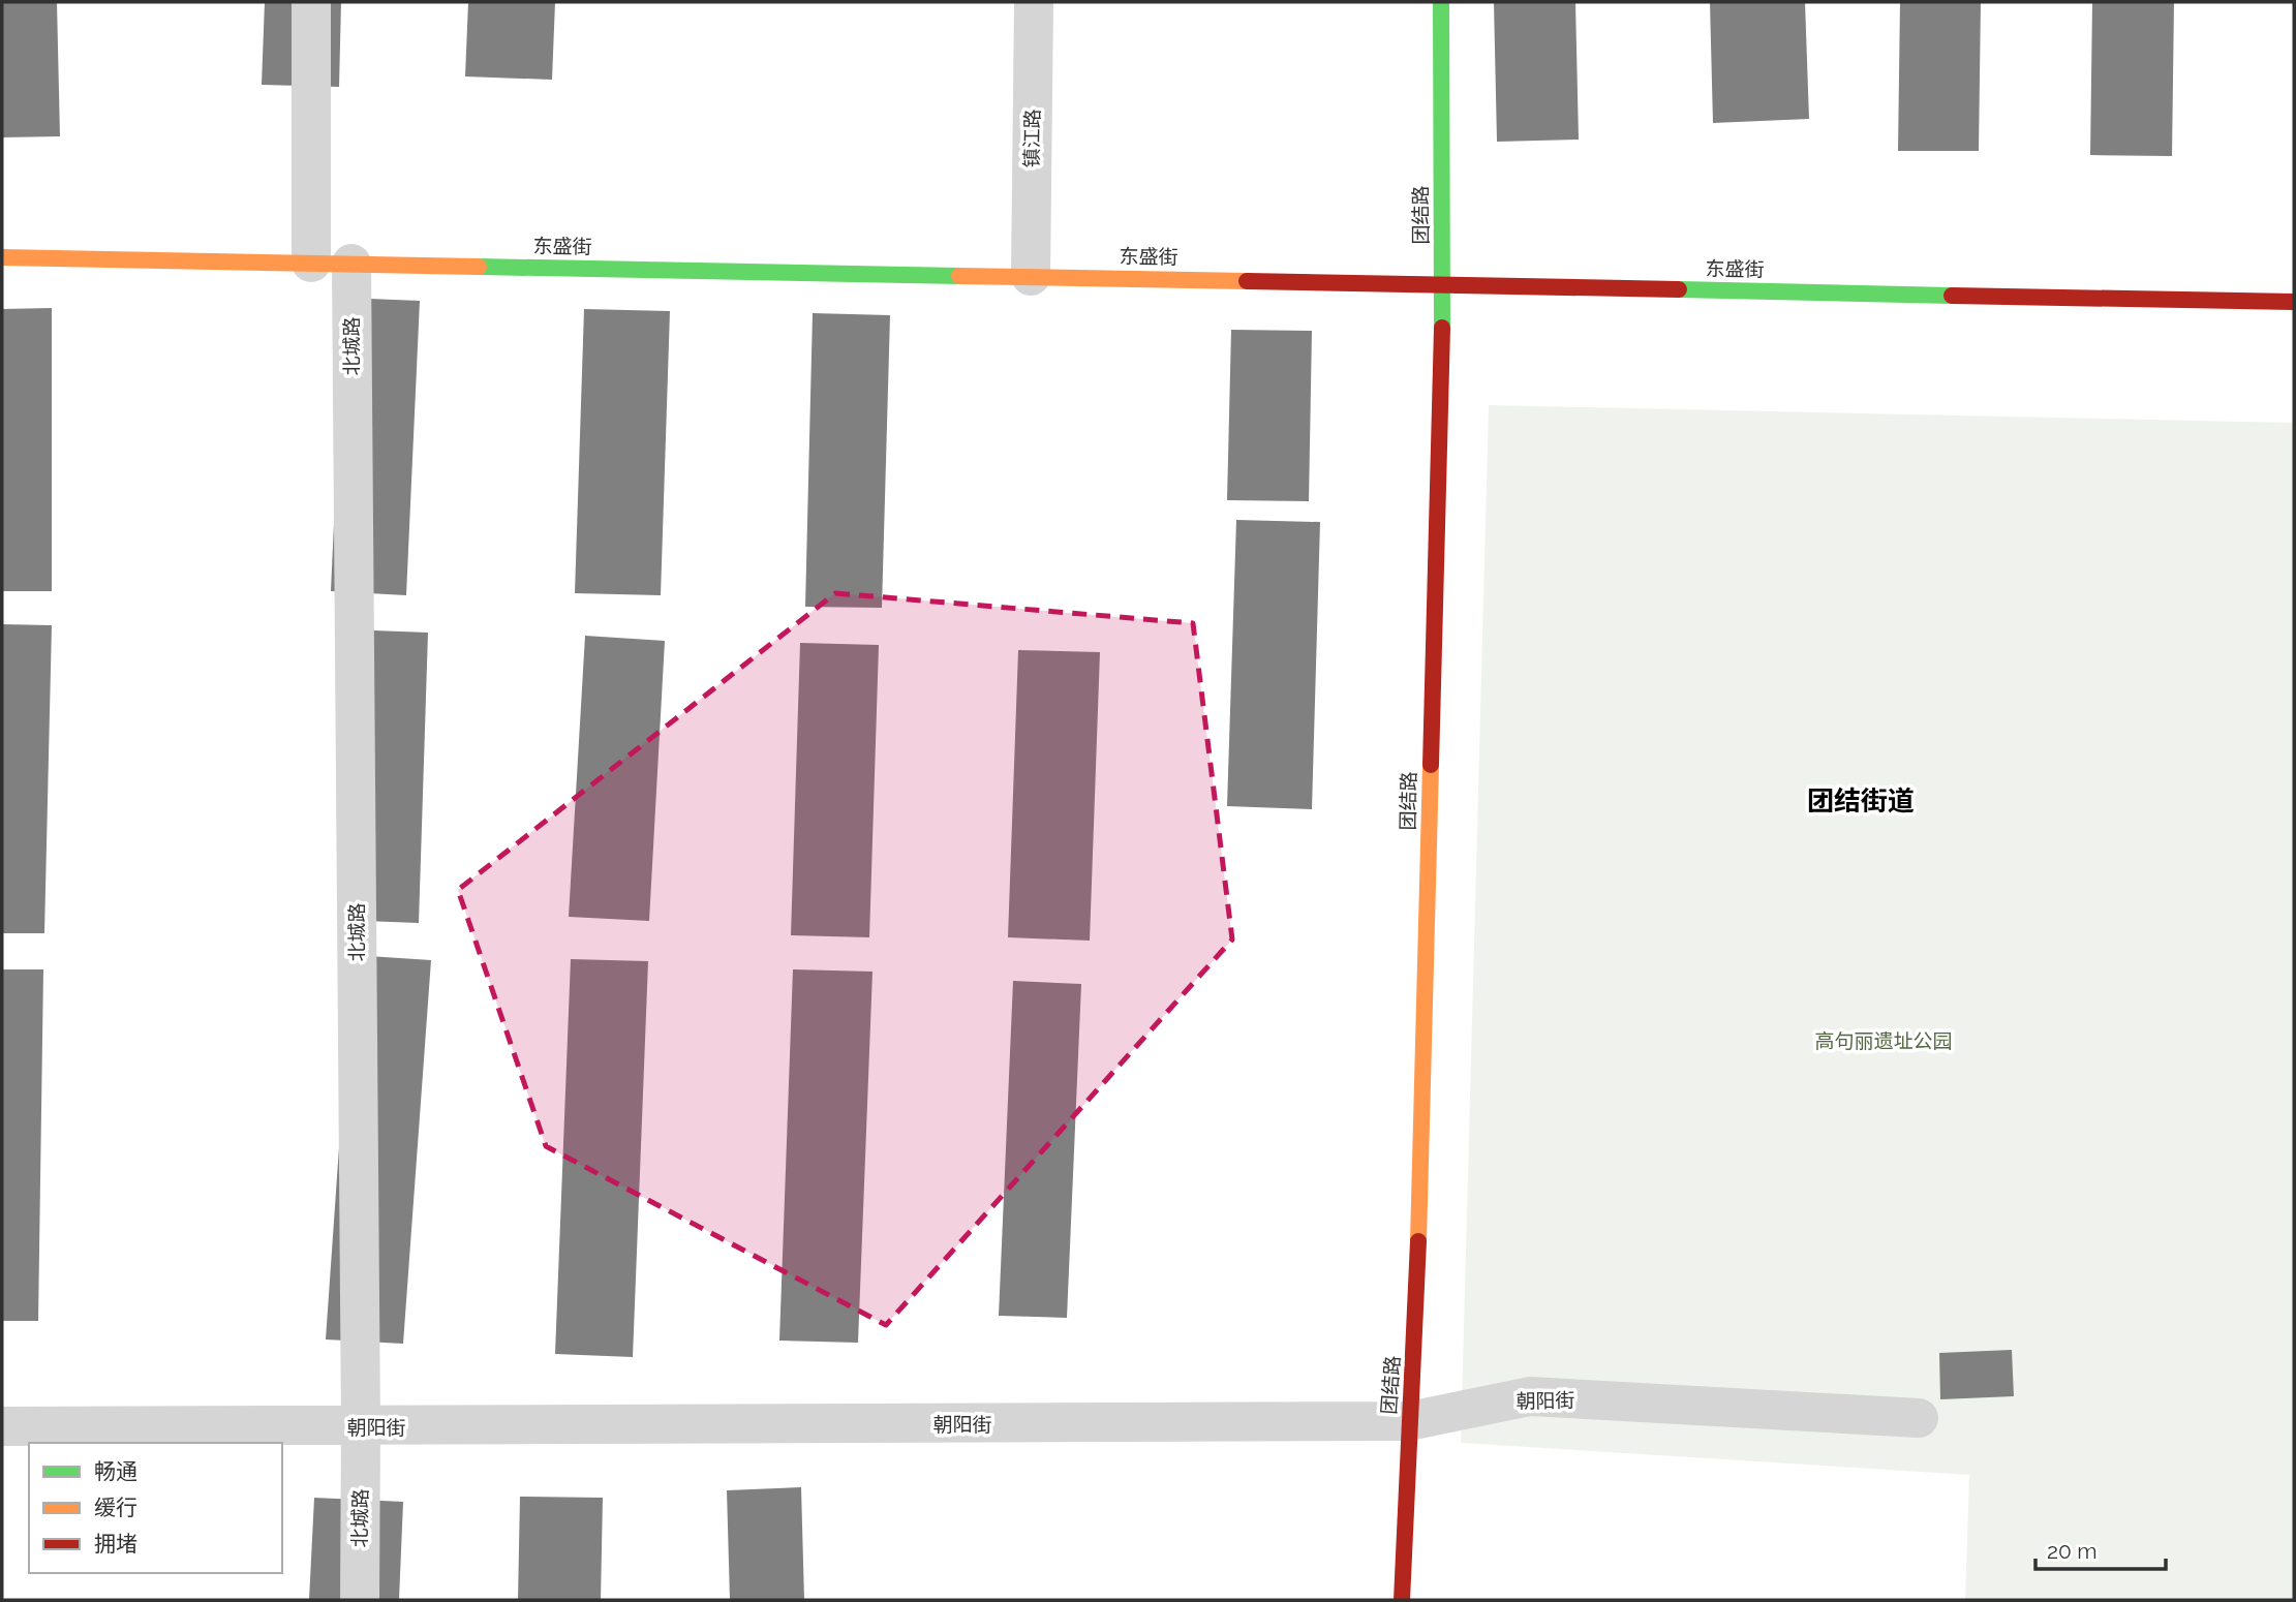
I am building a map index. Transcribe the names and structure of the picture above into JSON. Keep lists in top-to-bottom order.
{
  "streets": {
    "street": [
      "镇江路",
      "团结路",
      "东盛街",
      "北城路",
      "朝阳街"
    ]
  },
  "crossings": [
    ["镇江路", "东盛街"],
    ["团结路", "东盛街"],
    ["团结路", "朝阳街"],
    ["东盛街", "北城路"],
    ["北城路", "朝阳街"]
  ],
  "districts": ["团结街道"],
  "parks": ["高句丽遗址公园"],
  "legend": ["畅通", "缓行", "拥堵"],
  "scale_bar": "20 m"
}
